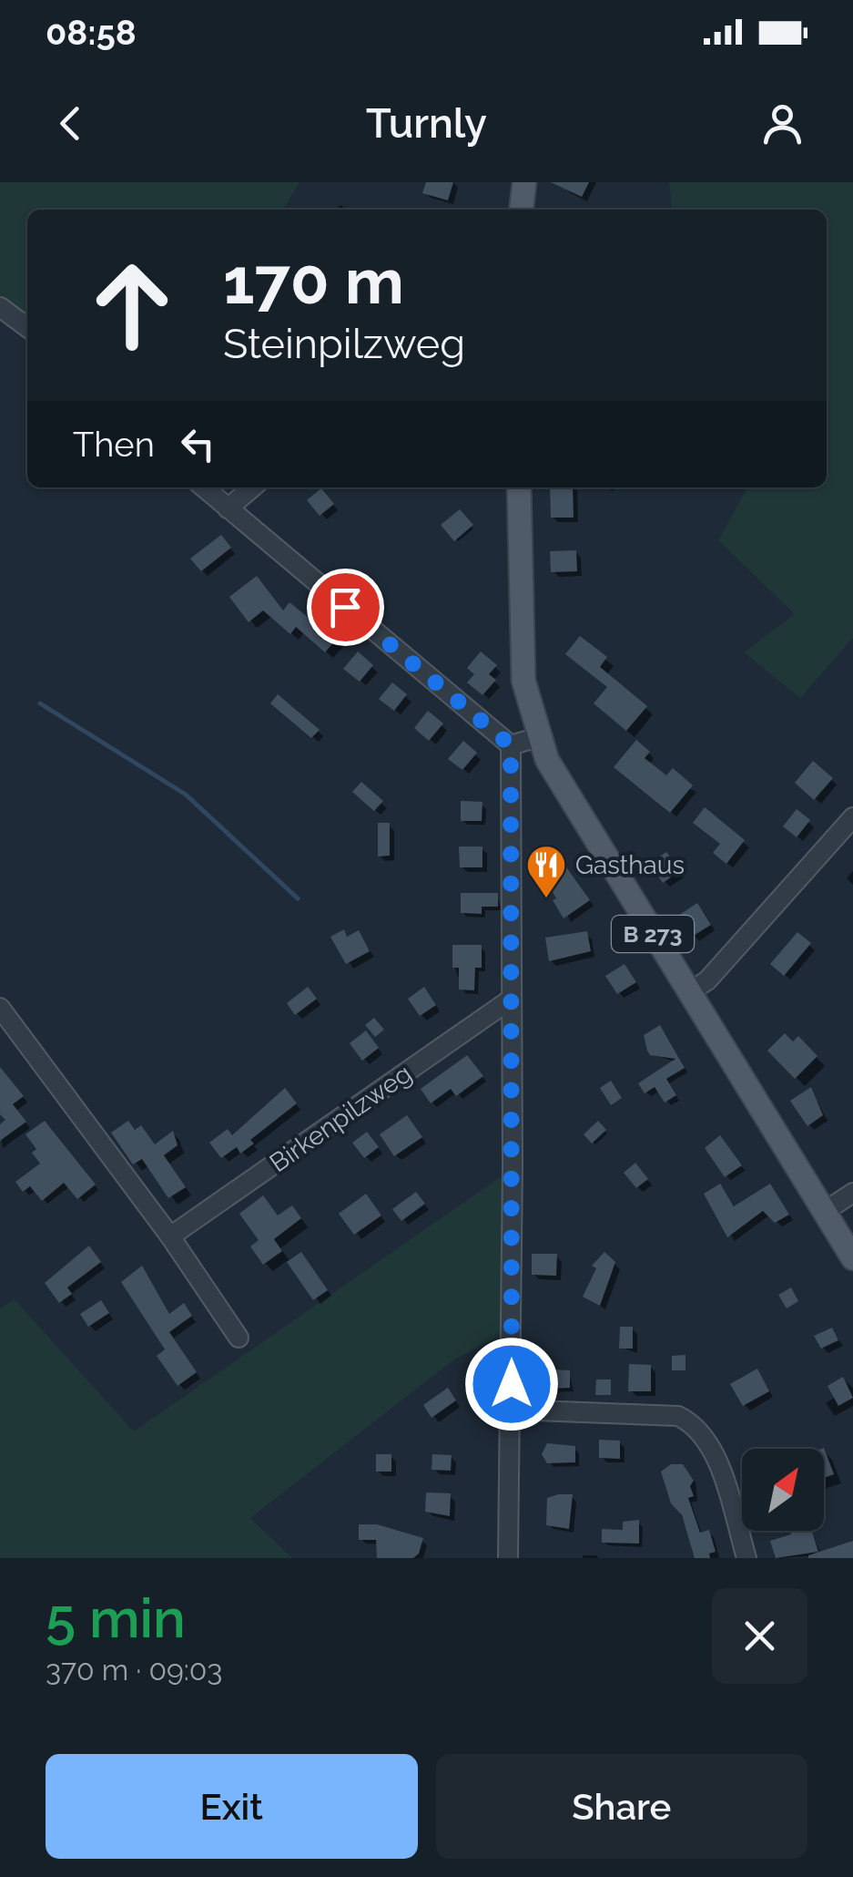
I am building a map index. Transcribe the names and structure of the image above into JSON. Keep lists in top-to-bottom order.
{
  "streets": {
    "main road": ["B 273"],
    "street": ["Birkenpilzweg"]
  },
  "places": {
    "restaurant": ["Gasthaus"]
  },
  "north": "top right",
  "page": {
    "status": "08:58",
    "header": "Turnly",
    "turn": ["170 m", "Steinpilzweg"],
    "then": "Then",
    "heading": ["5 min", "370 m · 09:03"],
    "buttons": ["Exit", "Share"]
  }
}
